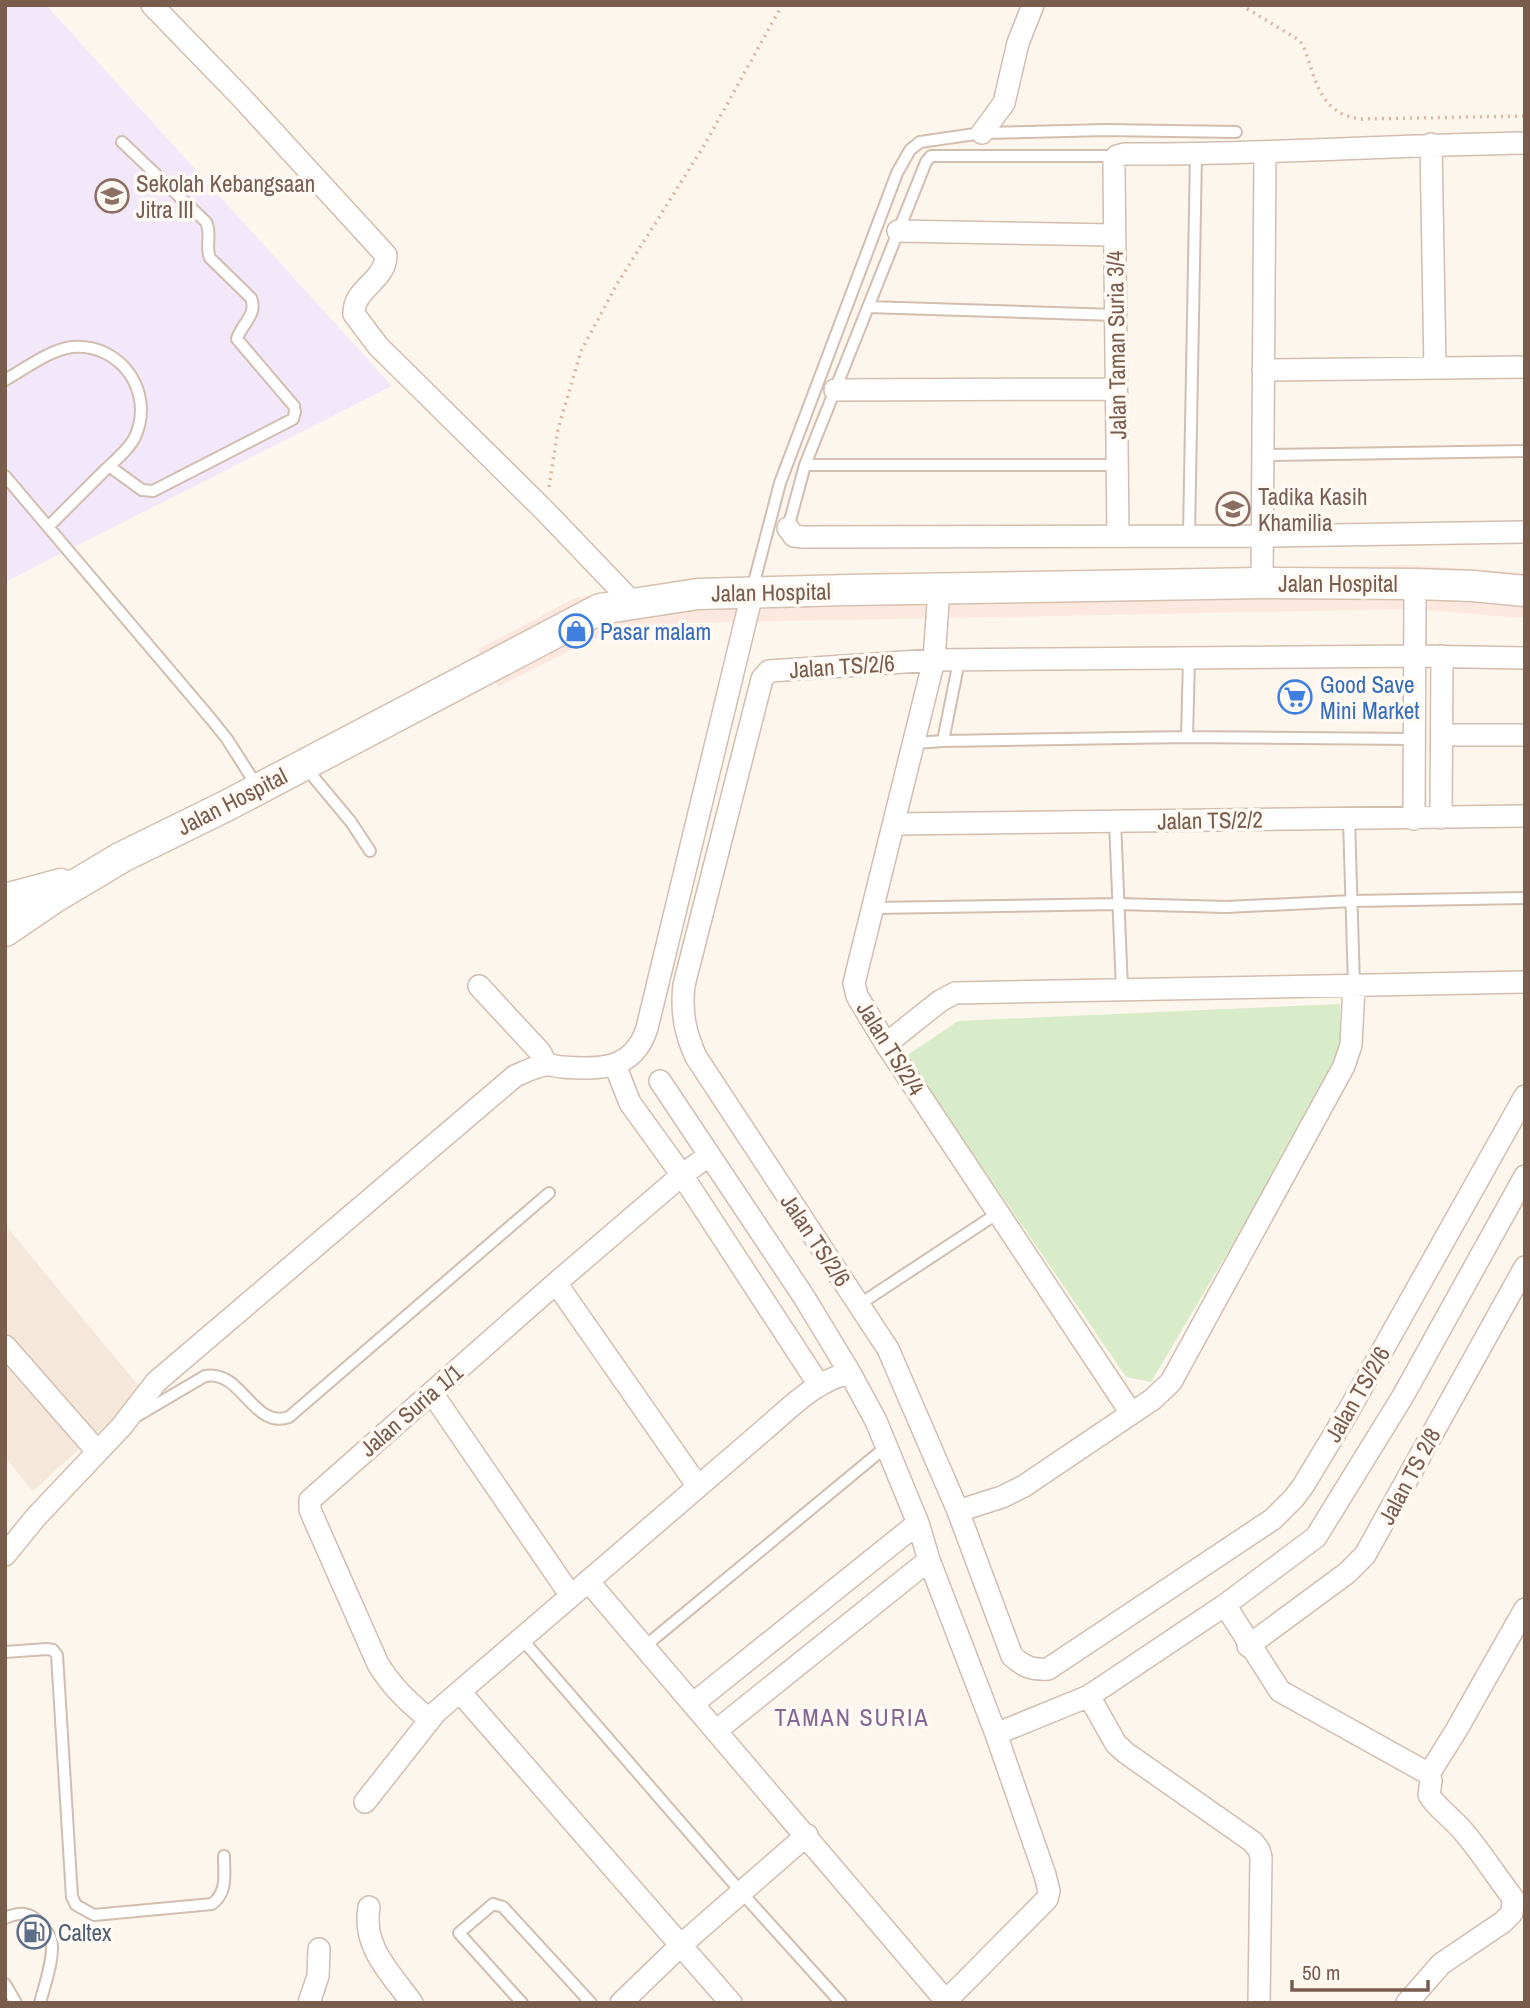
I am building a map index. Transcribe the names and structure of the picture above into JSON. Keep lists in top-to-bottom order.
{
  "streets": {
    "street": [
      "Jalan Taman Suria 3/4",
      "Jalan Hospital",
      "Jalan TS/2/6",
      "Jalan TS/2/2",
      "Jalan TS/2/4",
      "Jalan Suria 1/1",
      "Jalan TS 2/8"
    ]
  },
  "crossings": [
    ["Jalan Hospital", "Jalan TS/2/4"],
    ["Jalan TS/2/6", "Jalan TS/2/4"],
    ["Jalan TS/2/2", "Jalan TS/2/4"]
  ],
  "districts": ["TAMAN SURIA"],
  "places": {
    "school or university": ["Sekolah Kebangsaan Jitra III", "Tadika Kasih Khamilia"],
    "shop": ["Pasar malam"],
    "supermarket": ["Good Save Mini Market"],
    "fuel station": ["Caltex"]
  },
  "scale_bar": "50 m"
}
